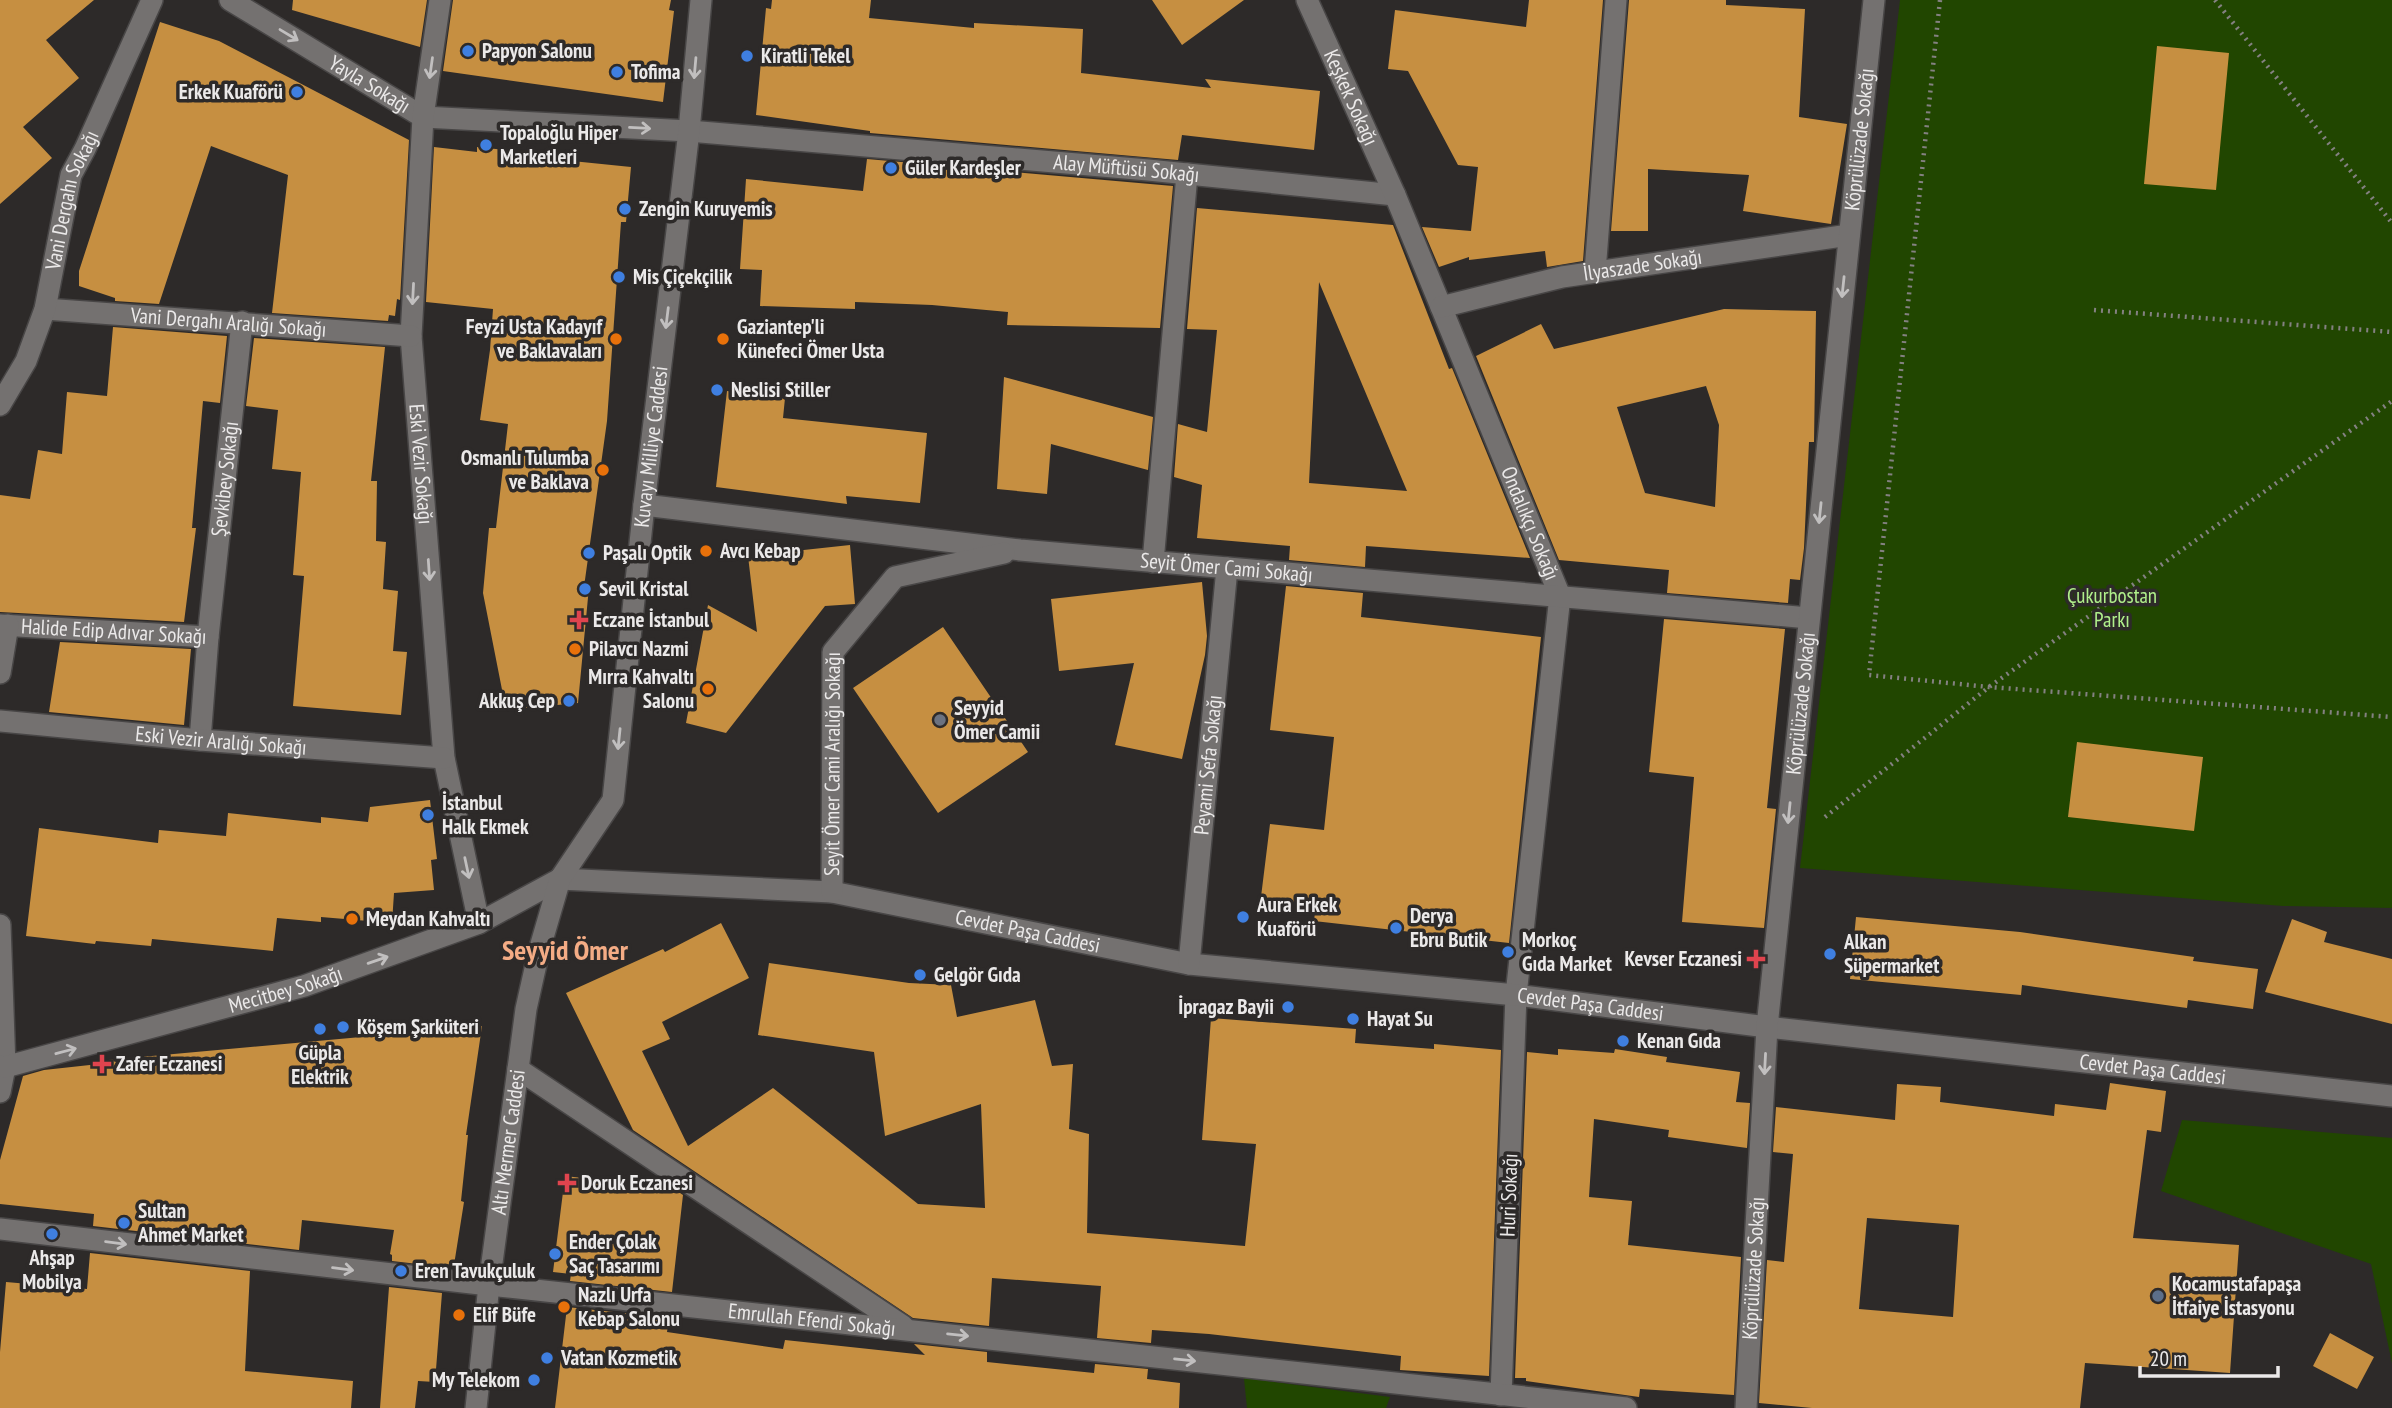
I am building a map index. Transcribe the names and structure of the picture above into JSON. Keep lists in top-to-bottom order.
{
  "streets": {
    "street": [
      "Yayla Sokağı",
      "Keşkek Sokağı",
      "Köprülüzade Sokağı",
      "Alay Müftüsü Sokağı",
      "Vani Dergahı Sokağı",
      "İlyaszade Sokağı",
      "Vani Dergahı Aralığı Sokağı",
      "Kuvayı Milliye Caddesi",
      "Eski Vezir Sokağı",
      "Şevkibey Sokağı",
      "Ondalıkçı Sokağı",
      "Seyit Ömer Cami Sokağı",
      "Halide Edip Adıvar Sokağı",
      "Eski Vezir Aralığı Sokağı",
      "Seyit Ömer Cami Aralığı Sokağı",
      "Peyami Sefa Sokağı",
      "Cevdet Paşa Caddesi",
      "Meсitbey Sokağı",
      "Altı Mermer Caddesi",
      "Huri Sokağı",
      "Emrullah Efendi Sokağı"
    ]
  },
  "crossings": [
    ["Yayla Sokağı", "Alay Müftüsü Sokağı"],
    ["Yayla Sokağı", "Kuvayı Milliye Caddesi"],
    ["Yayla Sokağı", "Eski Vezir Sokağı"],
    ["Keşkek Sokağı", "Alay Müftüsü Sokağı"],
    ["Keşkek Sokağı", "Ondalıkçı Sokağı"],
    ["Köprülüzade Sokağı", "İlyaszade Sokağı"],
    ["Köprülüzade Sokağı", "Seyit Ömer Cami Sokağı"],
    ["Köprülüzade Sokağı", "Cevdet Paşa Caddesi"],
    ["Alay Müftüsü Sokağı", "Kuvayı Milliye Caddesi"],
    ["Alay Müftüsü Sokağı", "Ondalıkçı Sokağı"],
    ["Vani Dergahı Sokağı", "Vani Dergahı Aralığı Sokağı"],
    ["İlyaszade Sokağı", "Ondalıkçı Sokağı"],
    ["Vani Dergahı Aralığı Sokağı", "Eski Vezir Sokağı"],
    ["Vani Dergahı Aralığı Sokağı", "Şevkibey Sokağı"],
    ["Kuvayı Milliye Caddesi", "Seyit Ömer Cami Sokağı"],
    ["Kuvayı Milliye Caddesi", "Cevdet Paşa Caddesi"],
    ["Kuvayı Milliye Caddesi", "Meсitbey Sokağı"],
    ["Kuvayı Milliye Caddesi", "Altı Mermer Caddesi"],
    ["Eski Vezir Sokağı", "Eski Vezir Aralığı Sokağı"],
    ["Eski Vezir Sokağı", "Meсitbey Sokağı"],
    ["Şevkibey Sokağı", "Halide Edip Adıvar Sokağı"],
    ["Ondalıkçı Sokağı", "Seyit Ömer Cami Sokağı"],
    ["Ondalıkçı Sokağı", "Cevdet Paşa Caddesi"],
    ["Ondalıkçı Sokağı", "Huri Sokağı"],
    ["Seyit Ömer Cami Sokağı", "Seyit Ömer Cami Aralığı Sokağı"],
    ["Seyit Ömer Cami Sokağı", "Peyami Sefa Sokağı"],
    ["Halide Edip Adıvar Sokağı", "Eski Vezir Aralığı Sokağı"],
    ["Seyit Ömer Cami Aralığı Sokağı", "Cevdet Paşa Caddesi"],
    ["Peyami Sefa Sokağı", "Cevdet Paşa Caddesi"],
    ["Cevdet Paşa Caddesi", "Meсitbey Sokağı"],
    ["Cevdet Paşa Caddesi", "Altı Mermer Caddesi"],
    ["Cevdet Paşa Caddesi", "Huri Sokağı"],
    ["Meсitbey Sokağı", "Altı Mermer Caddesi"],
    ["Altı Mermer Caddesi", "Emrullah Efendi Sokağı"],
    ["Huri Sokağı", "Emrullah Efendi Sokağı"]
  ],
  "one_way": [
    "Yayla Sokağı",
    "Köprülüzade Sokağı",
    "Kuvayı Milliye Caddesi",
    "Eski Vezir Sokağı",
    "Meсitbey Sokağı",
    "Emrullah Efendi Sokağı"
  ],
  "districts": ["Seyyid Ömer"],
  "parks": ["Çukurbostan Parkı"],
  "places": {
    "other": [
      "Papyon Salonu",
      "Kiratli Tekel",
      "Tofima",
      "Erkek Kuaförü",
      "Topaloğlu Hiper Marketleri",
      "Güler Kardeşler",
      "Zengin Kuruyemis",
      "Mis Çiçekçilik",
      "Feyzi Usta Kadayıf ve Baklavaları",
      "Gaziantep'li Künefeci Ömer Usta",
      "Neslisi Stiller",
      "Osmanlı Tulumba ve Baklava",
      "Avcı Kebap",
      "Paşalı Optik",
      "Sevil Kristal",
      "Pilavcı Nazmi",
      "Mırra Kahvaltı Salonu",
      "Akkuş Cep",
      "Seyyid Ömer Camii",
      "İstanbul Halk Ekmek",
      "Aura Erkek Kuaförü",
      "Meydan Kahvaltı",
      "Derya Ebru Butik",
      "Morkoç Gıda Market",
      "Alkan Süpermarket",
      "Gelgör Gıda",
      "İpragaz Bayii",
      "Hayat Su",
      "Köşem Şarküteri",
      "Güpla Elektrik",
      "Kenan Gıda",
      "Sultan Ahmet Market",
      "Ahşap Mobilya",
      "Ender Çolak Saç Tasarımı",
      "Eren Tavukçuluk",
      "Kocamustafapaşa İtfaiye İstasyonu",
      "Nazlı Urfa Kebap Salonu",
      "Elif Büfe",
      "Vatan Kozmetik",
      "My Telekom"
    ],
    "health": [
      "Eczane İstanbul",
      "Kevser Eczanesi",
      "Zafer Eczanesi",
      "Doruk Eczanesi"
    ]
  },
  "scale_bar": "20 m"
}
